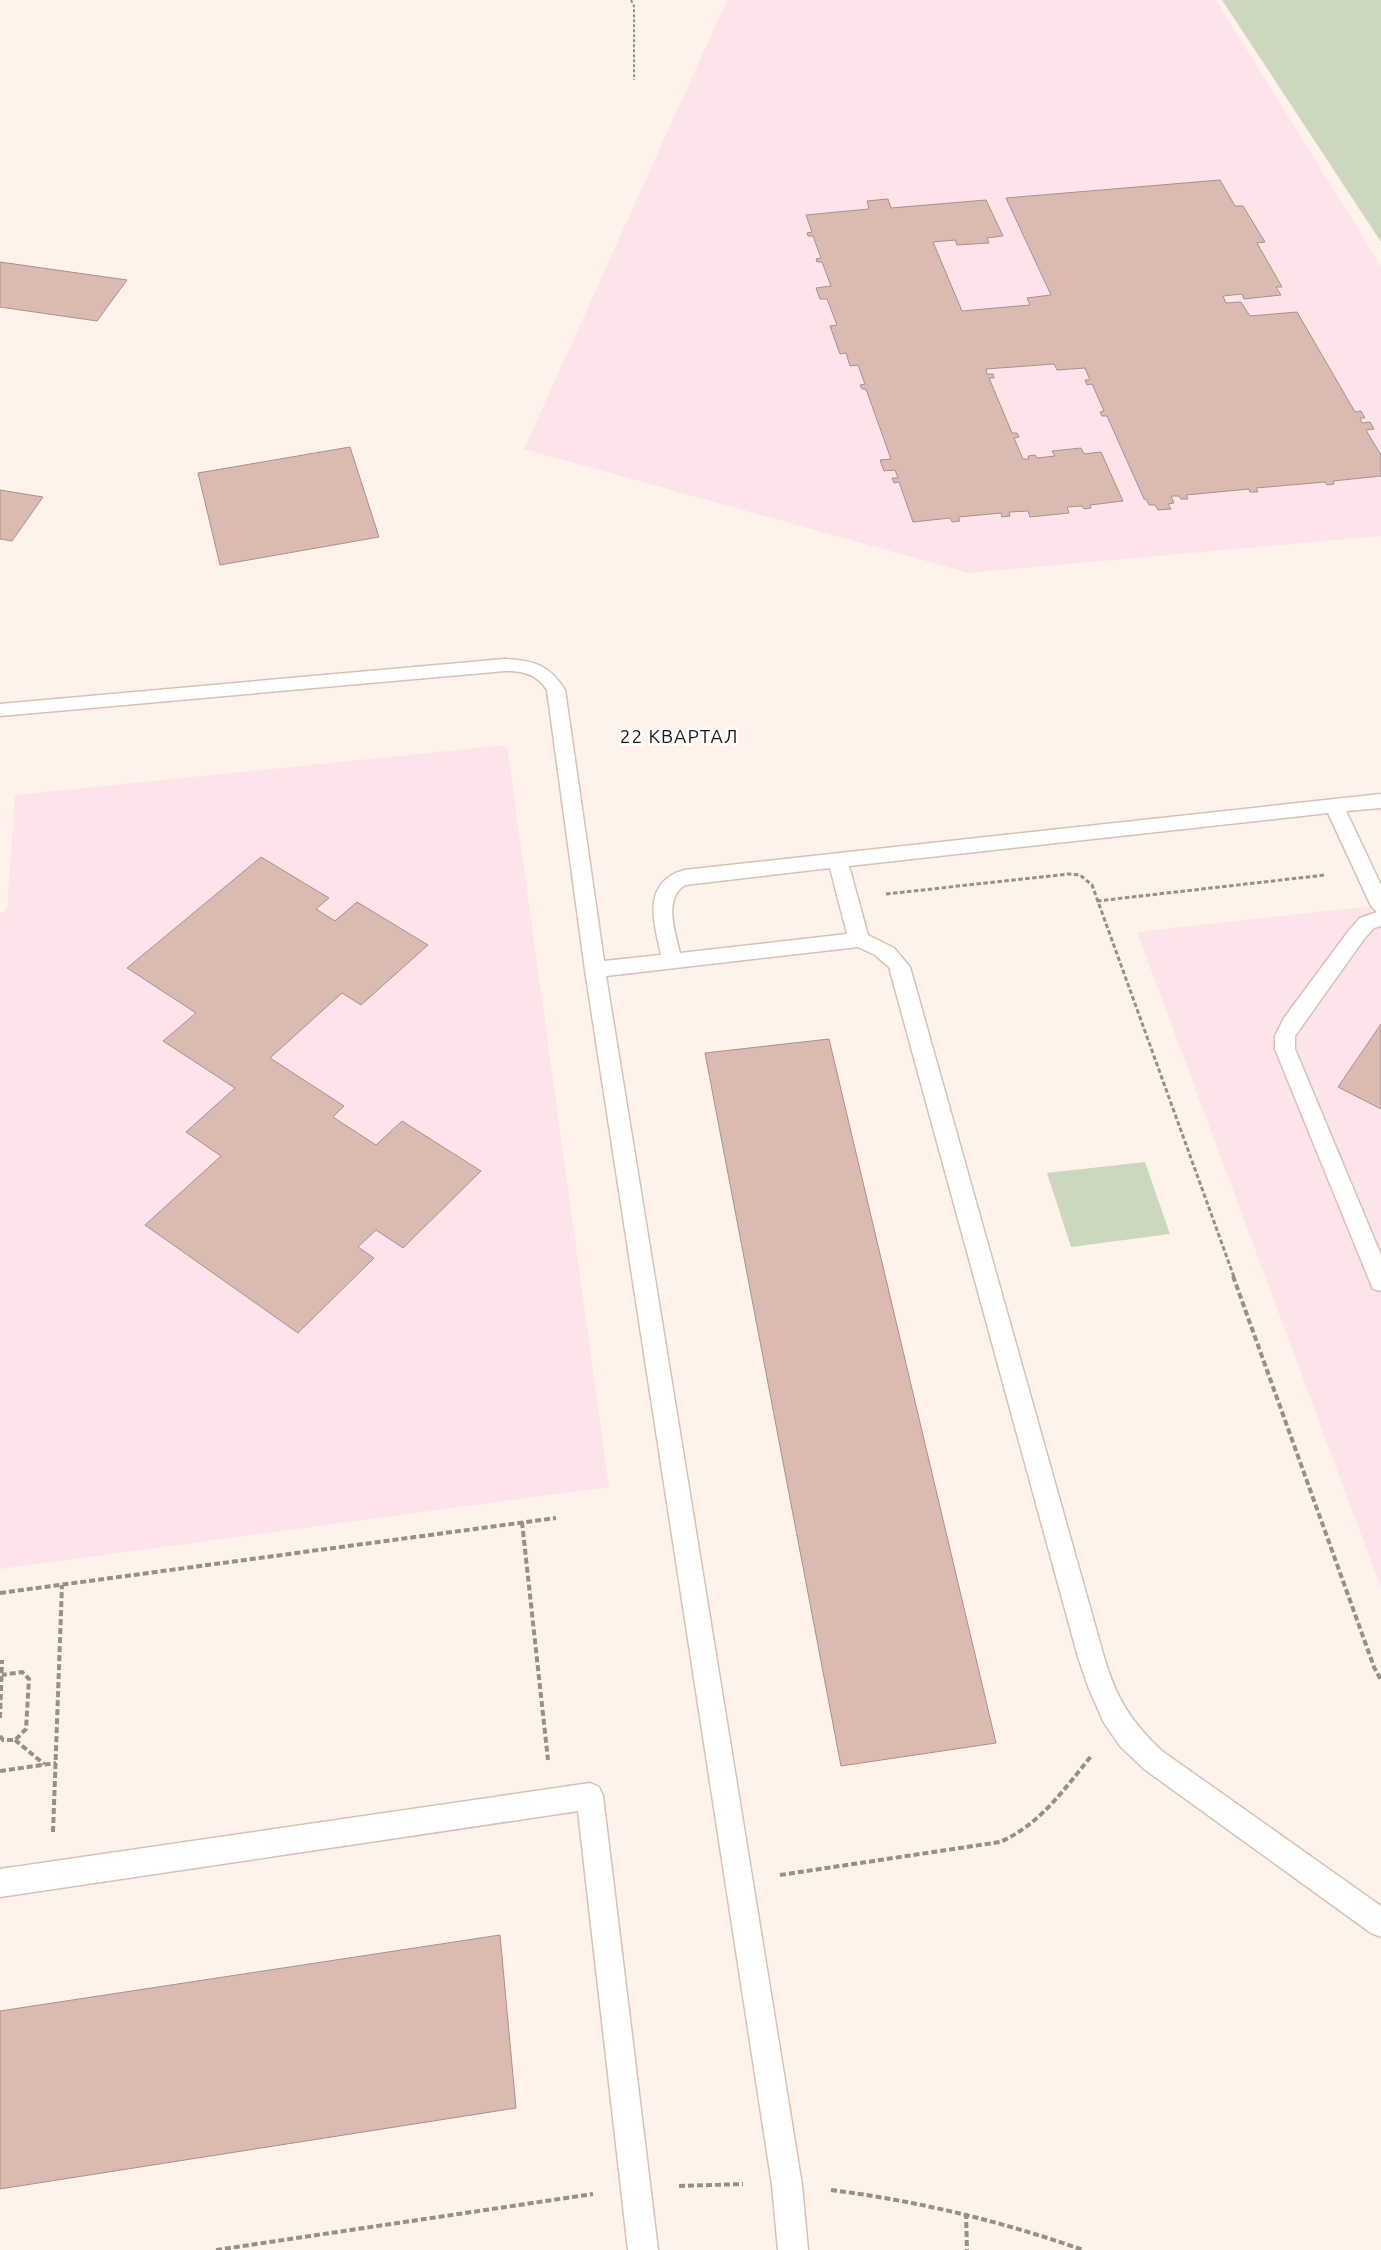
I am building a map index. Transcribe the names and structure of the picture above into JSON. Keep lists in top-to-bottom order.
{
  "districts": ["22 КВАРТАЛ"]
}
